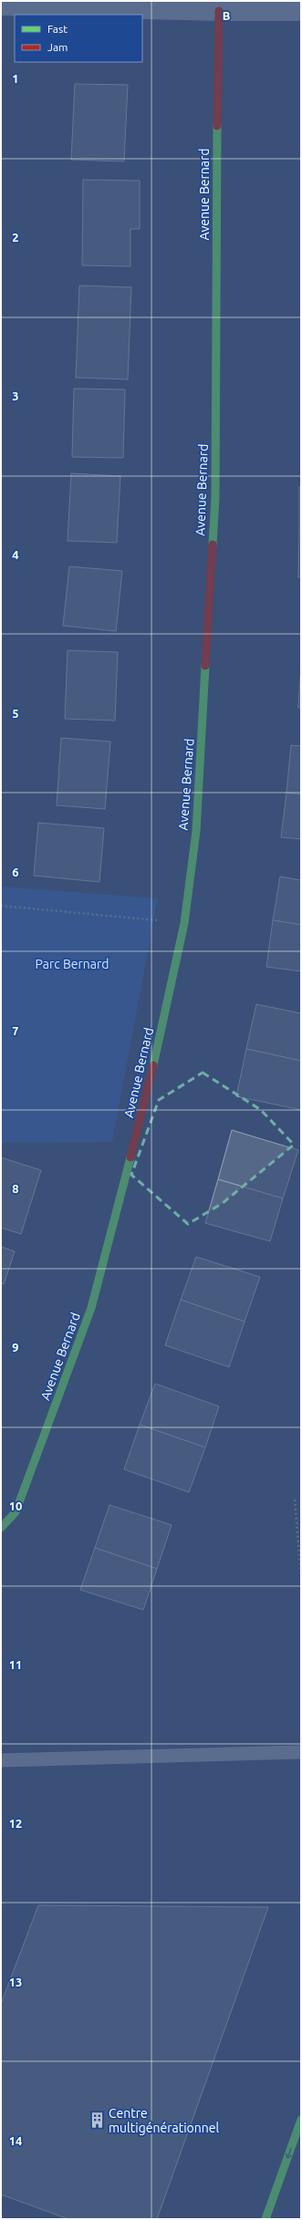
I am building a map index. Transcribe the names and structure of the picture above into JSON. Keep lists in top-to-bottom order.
{
  "streets": {
    "street": ["Avenue Bernard"]
  },
  "parks": ["Parc Bernard"],
  "places": {
    "building": ["Centre multigénérationnel"]
  },
  "legend": ["Fast", "Jam"],
  "grid": {
    "columns": ["B"],
    "rows": [
      "1",
      "2",
      "3",
      "4",
      "5",
      "6",
      "7",
      "8",
      "9",
      "10",
      "11",
      "12",
      "13",
      "14"
    ]
  }
}
